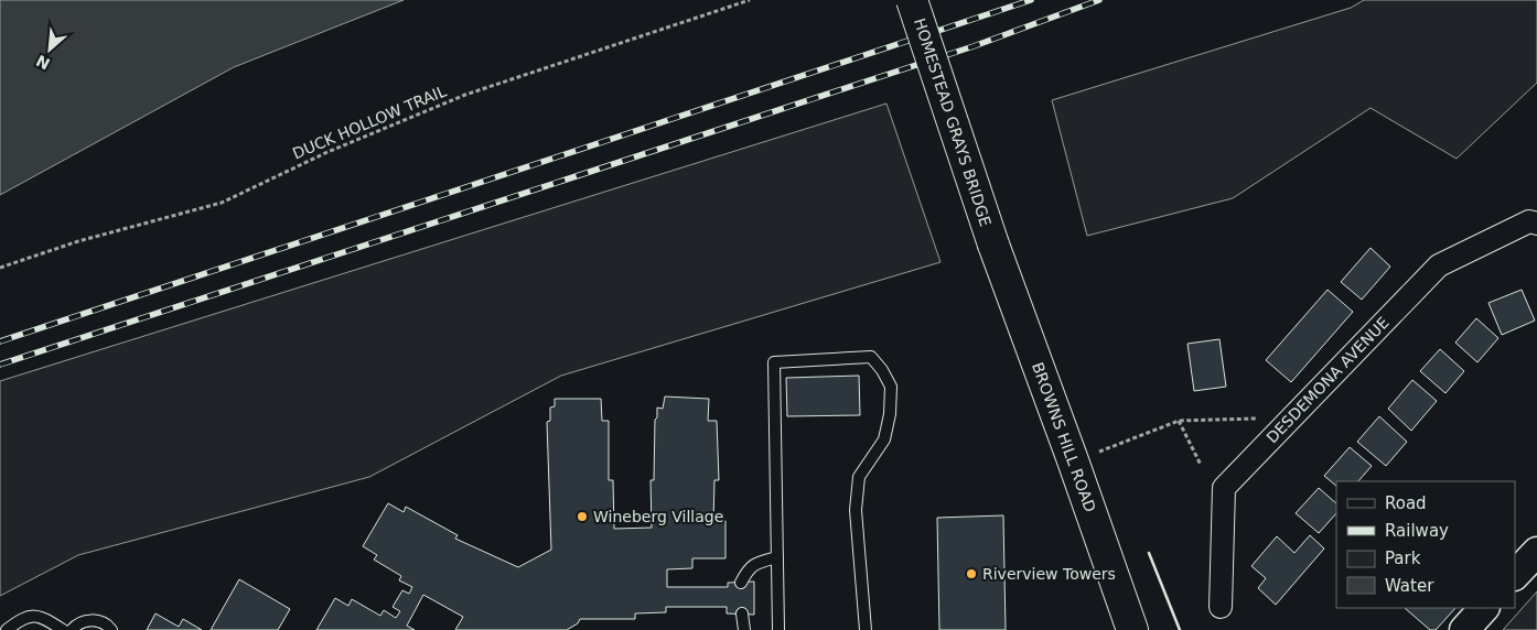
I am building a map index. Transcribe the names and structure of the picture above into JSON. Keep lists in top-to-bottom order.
{
  "streets": {
    "main road": ["HOMESTEAD GRAYS BRIDGE", "BROWNS HILL ROAD"],
    "street": ["DESDEMONA AVENUE"],
    "path": ["DUCK HOLLOW TRAIL"]
  },
  "crossings": [
    ["HOMESTEAD GRAYS BRIDGE", "BROWNS HILL ROAD"]
  ],
  "places": ["Wineberg Village", "Riverview Towers"],
  "legend": [
    "Road",
    "Railway",
    "Park",
    "Water"
  ],
  "north": "bottom left"
}
